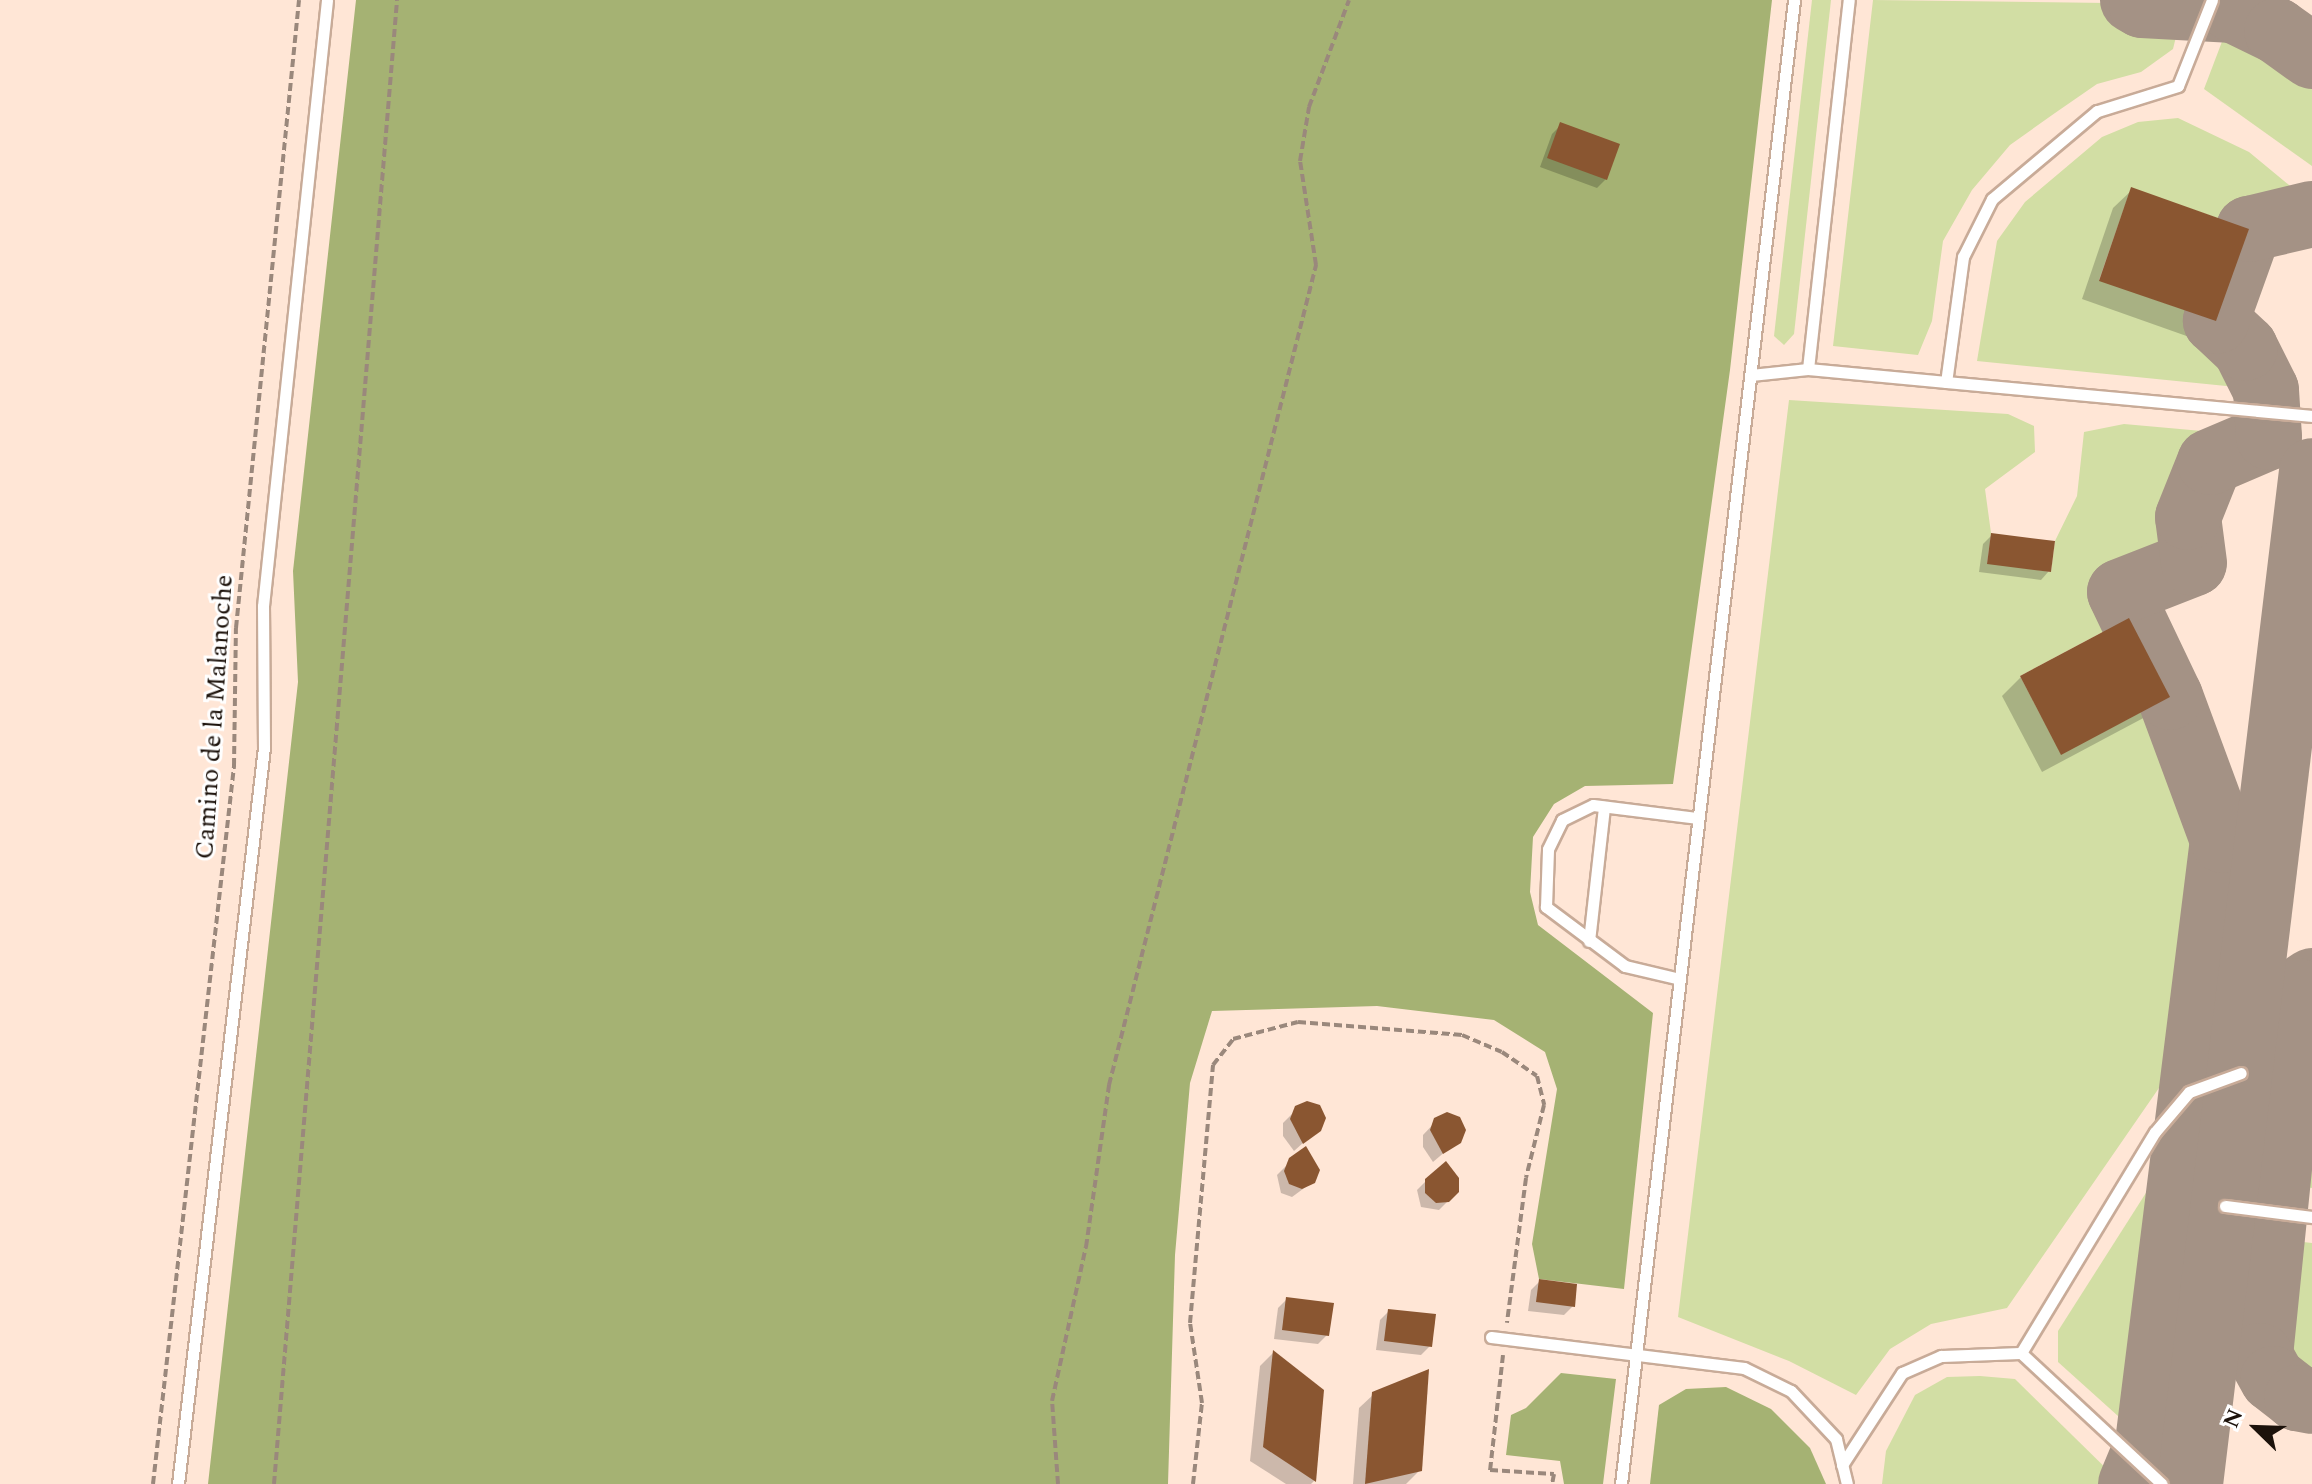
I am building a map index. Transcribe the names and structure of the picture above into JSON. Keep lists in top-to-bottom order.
{
  "streets": {
    "path": ["Camino de la Malanoche"]
  },
  "north": "top left"
}
